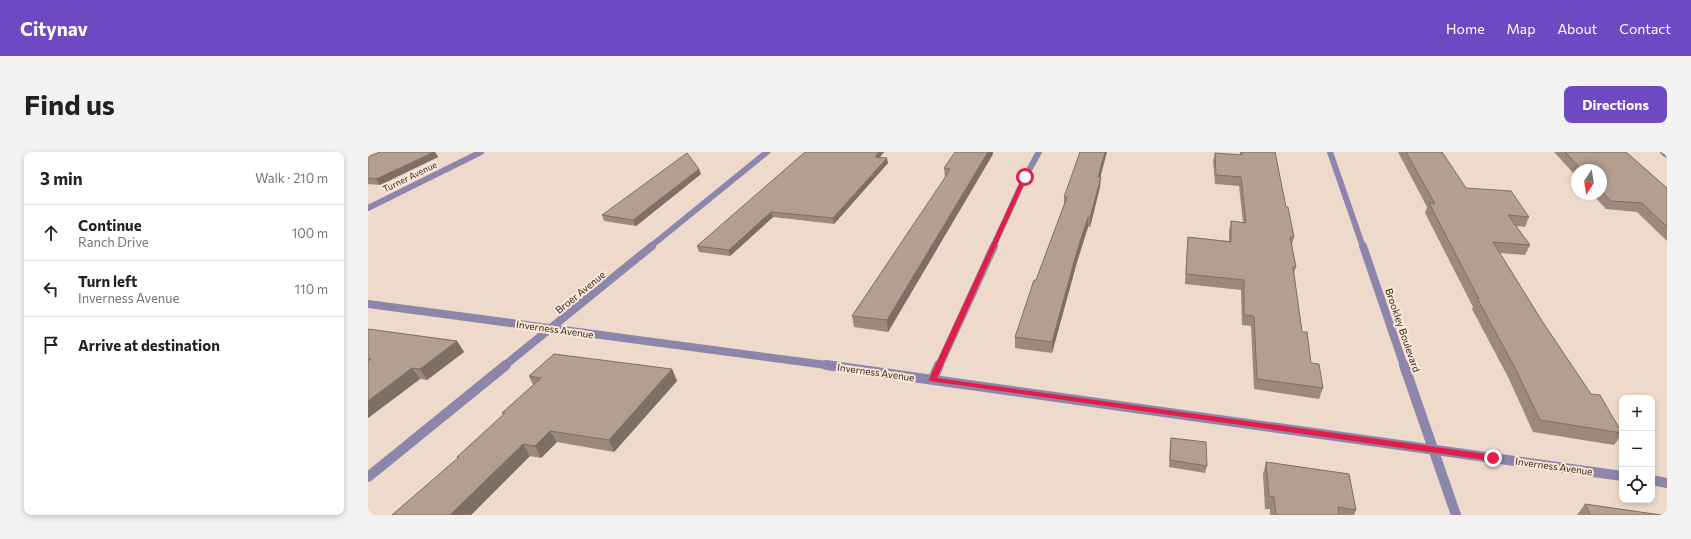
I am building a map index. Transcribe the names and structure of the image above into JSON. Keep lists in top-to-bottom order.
{
  "streets": {
    "street": [
      "Turner Avenue",
      "Broer Avenue",
      "Inverness Avenue",
      "Brookley Boulevard"
    ]
  },
  "crossings": [
    ["Broer Avenue", "Inverness Avenue"],
    ["Inverness Avenue", "Brookley Boulevard"]
  ],
  "north": "bottom",
  "page": {
    "header": "Citynav",
    "nav": [
      "Home",
      "Map",
      "About",
      "Contact"
    ],
    "buttons": "Directions",
    "title": "Find us",
    "heading": ["3 min", "Walk · 210 m"],
    "list": [
      ["Continue", "Ranch Drive", "100 m"],
      ["Turn left", "Inverness Avenue", "110 m"],
      "Arrive at destination"
    ],
    "map_buttons": ["+", "−"]
  }
}
